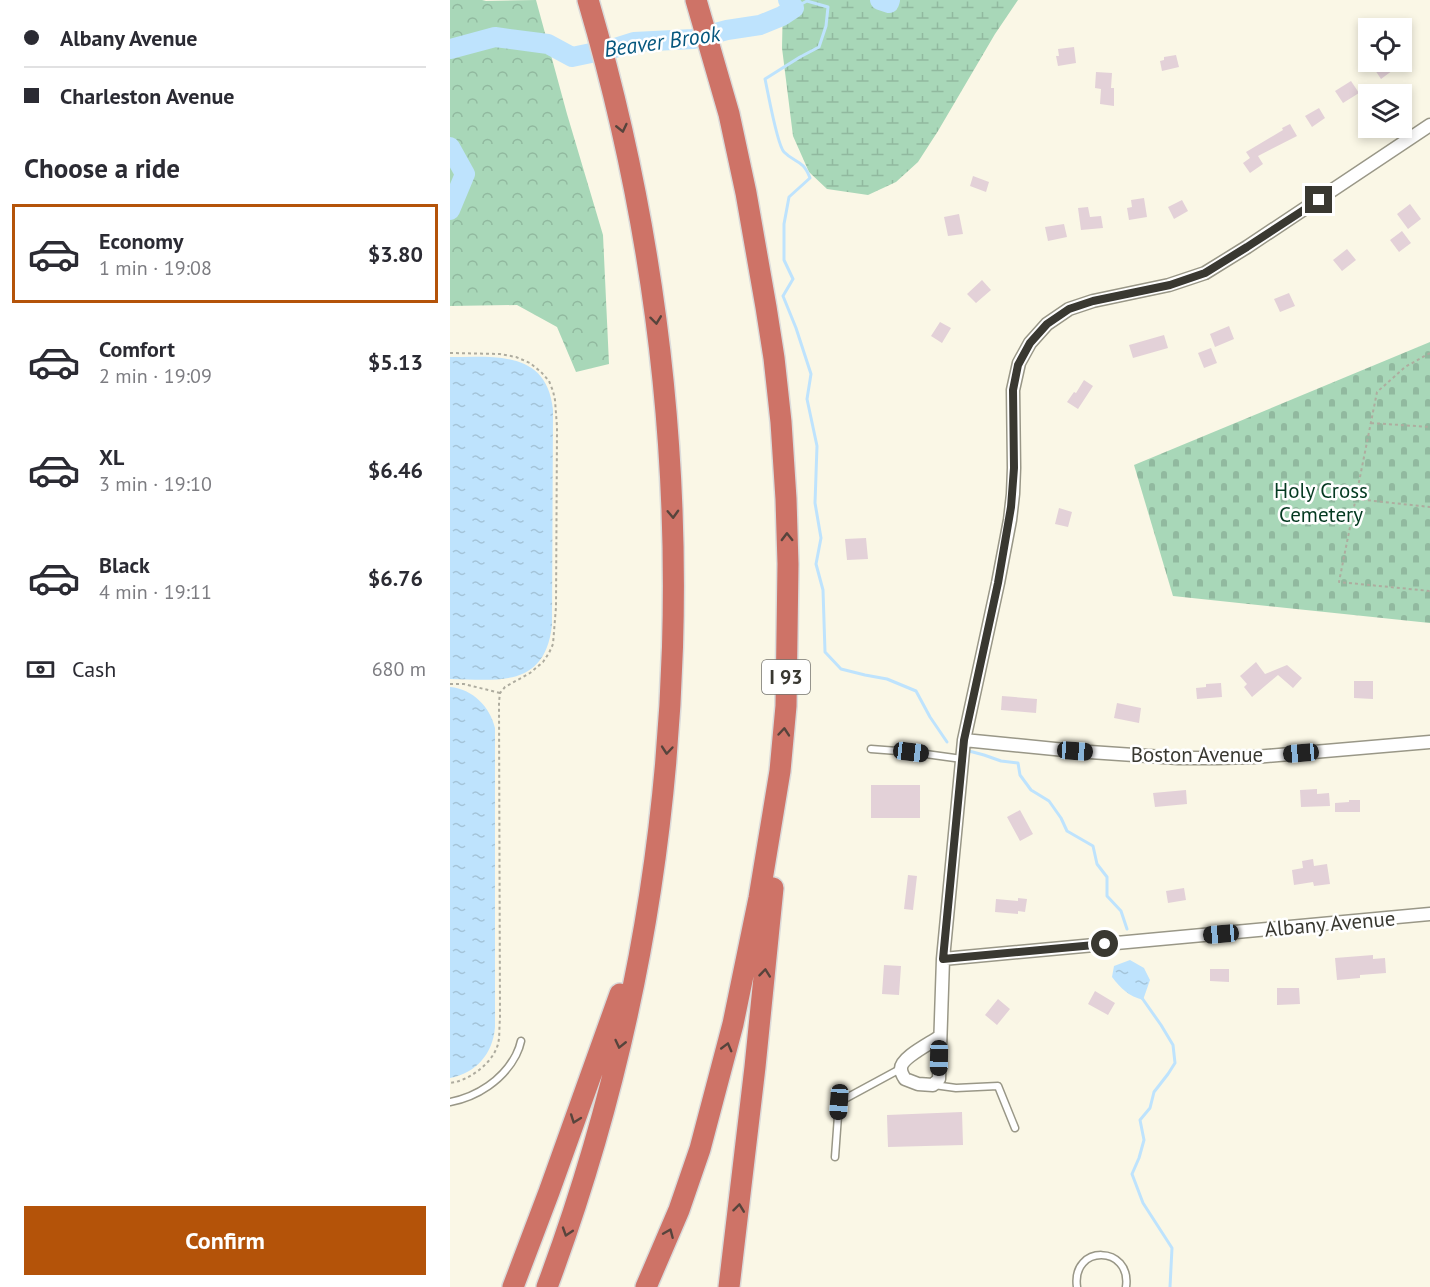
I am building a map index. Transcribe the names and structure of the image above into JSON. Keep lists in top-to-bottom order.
{
  "streets": {
    "highway": ["I 93"],
    "street": ["Boston Avenue", "Albany Avenue"]
  },
  "water": ["Beaver Brook"],
  "parks": ["Holy Cross Cemetery"],
  "page": {
    "banner": ["Albany Avenue", "Charleston Avenue"],
    "heading": "Choose a ride",
    "list": [
      {
        "name": "Economy",
        "note": "1 min · 19:08",
        "value": "$3.80"
      },
      {
        "name": "Comfort",
        "note": "2 min · 19:09",
        "value": "$5.13"
      },
      {
        "name": "XL",
        "note": "3 min · 19:10",
        "value": "$6.46"
      },
      {
        "name": "Black",
        "note": "4 min · 19:11",
        "value": "$6.76"
      }
    ],
    "pay": ["Cash", "680 m"],
    "buttons": "Confirm"
  }
}
